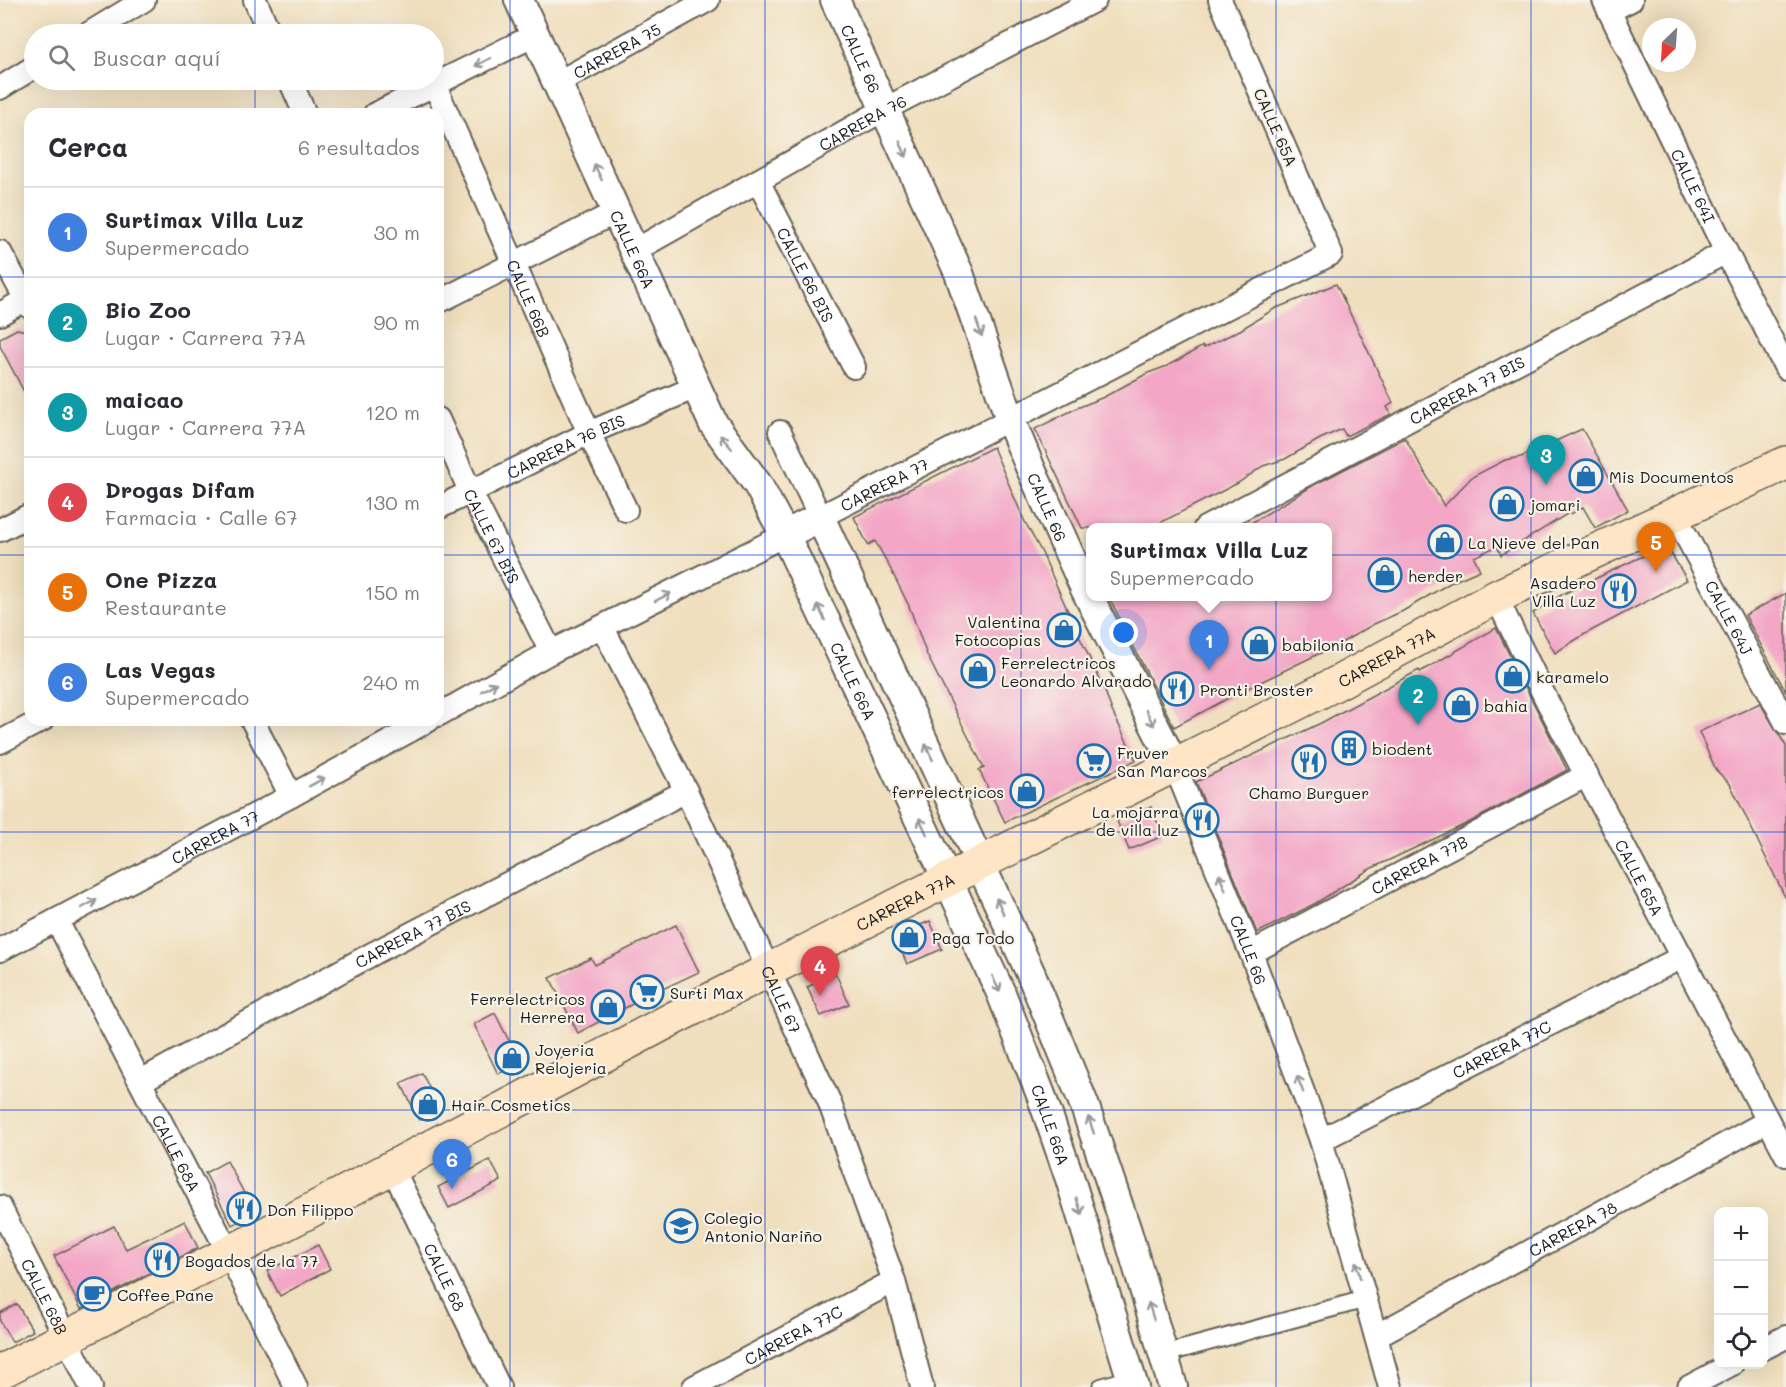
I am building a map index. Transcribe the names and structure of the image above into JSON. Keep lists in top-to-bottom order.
{
  "streets": {
    "main road": ["CARRERA 77A"],
    "street": [
      "CARRERA 75",
      "CALLE 66",
      "CARRERA 76",
      "CALLE 65A",
      "CALLE 64I",
      "CALLE 66A",
      "CALLE 66 BIS",
      "CALLE 66B",
      "CARRERA 77 BIS",
      "CARRERA 76 BIS",
      "CARRERA 77",
      "CALLE 67 BIS",
      "CALLE 64J",
      "CARRERA 77B",
      "CALLE 67",
      "CARRERA 77C",
      "CALLE 68A",
      "CARRERA 78",
      "CALLE 68",
      "CALLE 68B"
    ]
  },
  "crossings": [
    ["CARRERA 75", "CALLE 66A"],
    ["CALLE 66", "CARRERA 76"],
    ["CALLE 66", "CARRERA 77"],
    ["CALLE 66", "CARRERA 77A"],
    ["CALLE 66", "CARRERA 77B"],
    ["CALLE 66", "CARRERA 77C"],
    ["CALLE 66", "CARRERA 78"],
    ["CARRERA 76", "CALLE 66A"],
    ["CARRERA 76", "CALLE 66 BIS"],
    ["CALLE 65A", "CARRERA 77"],
    ["CALLE 65A", "CARRERA 77A"],
    ["CALLE 65A", "CARRERA 77B"],
    ["CALLE 65A", "CARRERA 77C"],
    ["CALLE 65A", "CARRERA 78"],
    ["CALLE 64I", "CARRERA 77 BIS"],
    ["CALLE 66A", "CARRERA 76 BIS"],
    ["CALLE 66A", "CARRERA 77"],
    ["CALLE 66A", "CARRERA 77A"],
    ["CALLE 66B", "CARRERA 76 BIS"],
    ["CARRERA 77 BIS", "CALLE 67"],
    ["CARRERA 77 BIS", "CALLE 68A"],
    ["CARRERA 76 BIS", "CALLE 67 BIS"],
    ["CARRERA 77", "CALLE 67 BIS"],
    ["CARRERA 77", "CALLE 67"],
    ["CARRERA 77", "CALLE 68A"],
    ["CALLE 64J", "CARRERA 77A"],
    ["CARRERA 77A", "CALLE 67"],
    ["CARRERA 77A", "CALLE 68A"],
    ["CARRERA 77A", "CALLE 68"],
    ["CARRERA 77A", "CALLE 68B"],
    ["CALLE 67", "CARRERA 77C"]
  ],
  "one_way": ["CARRERA 77"],
  "places": {
    "shop": [
      "Mis Documentos",
      "jomari",
      "La Nieve del Pan",
      "herder",
      "Valentina Fotocopias",
      "babilonia",
      "Ferrelectricos Leonardo Alvarado",
      "karamelo",
      "bahia",
      "ferrelectricos",
      "Paga Todo",
      "Ferrelectricos Herrera",
      "Joyeria Relojeria",
      "Hair Cosmetics"
    ],
    "restaurant": [
      "Asadero Villa Luz",
      "Pronti Broster",
      "Chamo Burguer",
      "La mojarra de villa luz",
      "Don Filippo",
      "Bogados de la 77"
    ],
    "building": ["biodent"],
    "supermarket": ["Fruver San Marcos", "Surti Max"],
    "school or university": ["Colegio Antonio Nariño"],
    "cafe": ["Coffee Pane"]
  },
  "north": "bottom left",
  "page": {
    "search": "Buscar aquí",
    "heading": ["Cerca", "6 resultados"],
    "list": [
      {
        "mark": "1",
        "name": "Surtimax Villa Luz",
        "note": "Supermercado",
        "value": "30 m"
      },
      {
        "mark": "2",
        "name": "Bio Zoo",
        "note": "Lugar · Carrera 77A",
        "value": "90 m"
      },
      {
        "mark": "3",
        "name": "maicao",
        "note": "Lugar · Carrera 77A",
        "value": "120 m"
      },
      {
        "mark": "4",
        "name": "Drogas Difam",
        "note": "Farmacia · Calle 67",
        "value": "130 m"
      },
      {
        "mark": "5",
        "name": "One Pizza",
        "note": "Restaurante",
        "value": "150 m"
      },
      {
        "mark": "6",
        "name": "Las Vegas",
        "note": "Supermercado",
        "value": "240 m"
      }
    ],
    "pins": [
      "3",
      "5",
      "1",
      "2",
      "4",
      "6"
    ],
    "popup": ["Surtimax Villa Luz", "Supermercado"],
    "map_buttons": ["+", "−"]
  }
}
